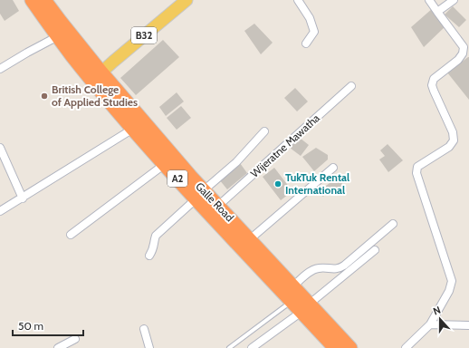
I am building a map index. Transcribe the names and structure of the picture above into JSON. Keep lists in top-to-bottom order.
{
  "streets": {
    "highway": ["A2", "Galle Road"],
    "main road": ["B32"],
    "street": ["Wijeratne Mawatha"]
  },
  "crossings": [
    ["B32", "Galle Road"],
    ["Wijeratne Mawatha", "Galle Road"]
  ],
  "places": ["British College of Applied Studies", "TukTuk Rental International"],
  "scale_bar": "50 m",
  "north": "top"
}
